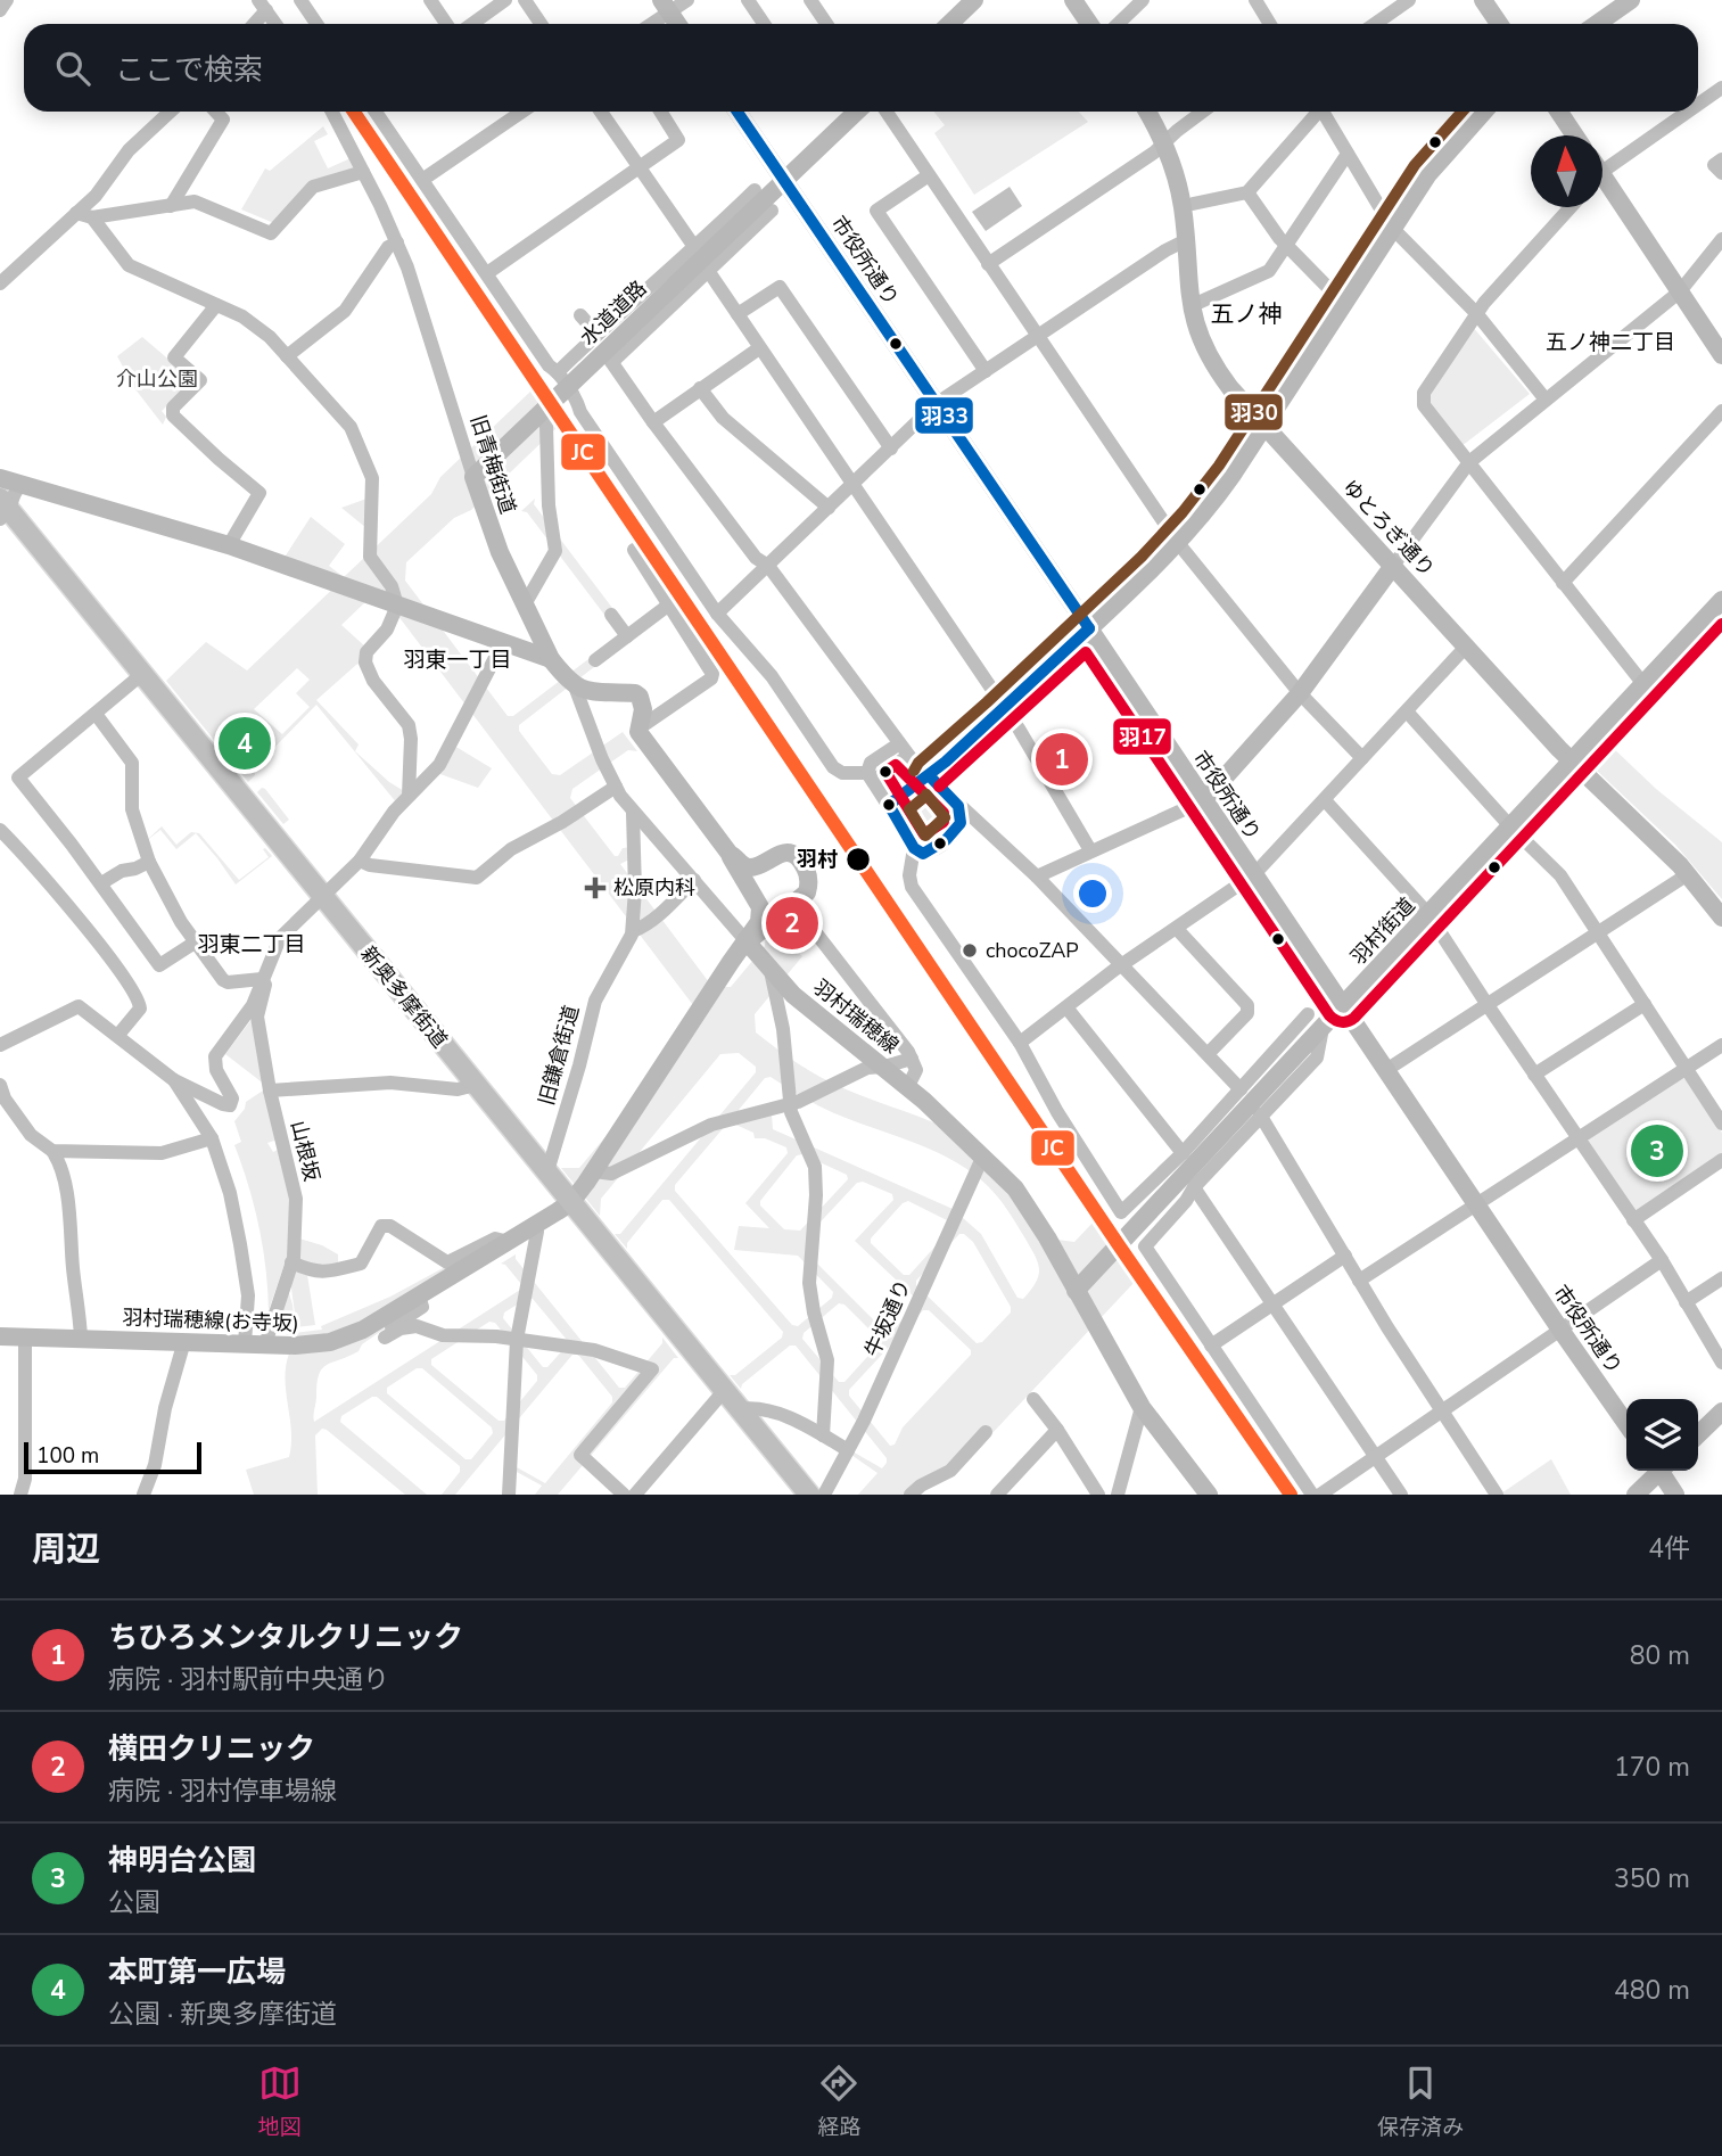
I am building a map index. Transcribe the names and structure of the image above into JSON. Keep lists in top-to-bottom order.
{
  "streets": {
    "main road": ["新奥多摩街道"],
    "street": [
      "市役所通り",
      "水道道路",
      "旧青梅街道",
      "ゆとろぎ通り",
      "羽村街道",
      "羽村瑞穂線",
      "旧鎌倉街道",
      "山根坂",
      "牛坂通り",
      "羽村瑞穂線(お寺坂)"
    ]
  },
  "crossings": [
    ["市役所通り", "水道道路"],
    ["市役所通り", "羽村街道"],
    ["水道道路", "旧青梅街道"],
    ["ゆとろぎ通り", "羽村街道"],
    ["羽村街道", "羽村瑞穂線"],
    ["新奥多摩街道", "旧鎌倉街道"],
    ["新奥多摩街道", "羽村瑞穂線(お寺坂)"],
    ["羽村瑞穂線", "牛坂通り"],
    ["山根坂", "羽村瑞穂線(お寺坂)"]
  ],
  "districts": [
    "五ノ神",
    "五ノ神二丁目",
    "羽東一丁目",
    "羽東二丁目"
  ],
  "parks": ["介山公園"],
  "places": {
    "other": ["羽村", "chocoZAP"],
    "health": ["松原内科"]
  },
  "lines": [
    "transit line JC",
    "transit line 羽33",
    "transit line 羽30",
    "transit line 羽17"
  ],
  "scale_bar": "100 m",
  "north": "top",
  "page": {
    "search": "ここで検索",
    "pins": [
      "4",
      "1",
      "2",
      "3"
    ],
    "scale": "100 m",
    "heading": ["周辺", "4件"],
    "list": [
      {
        "mark": "1",
        "name": "ちひろメンタルクリニック",
        "note": "病院 · 羽村駅前中央通り",
        "value": "80 m"
      },
      {
        "mark": "2",
        "name": "横田クリニック",
        "note": "病院 · 羽村停車場線",
        "value": "170 m"
      },
      {
        "mark": "3",
        "name": "神明台公園",
        "note": "公園",
        "value": "350 m"
      },
      {
        "mark": "4",
        "name": "本町第一広場",
        "note": "公園 · 新奥多摩街道",
        "value": "480 m"
      }
    ],
    "nav": ["地図", "経路", "保存済み"]
  }
}
